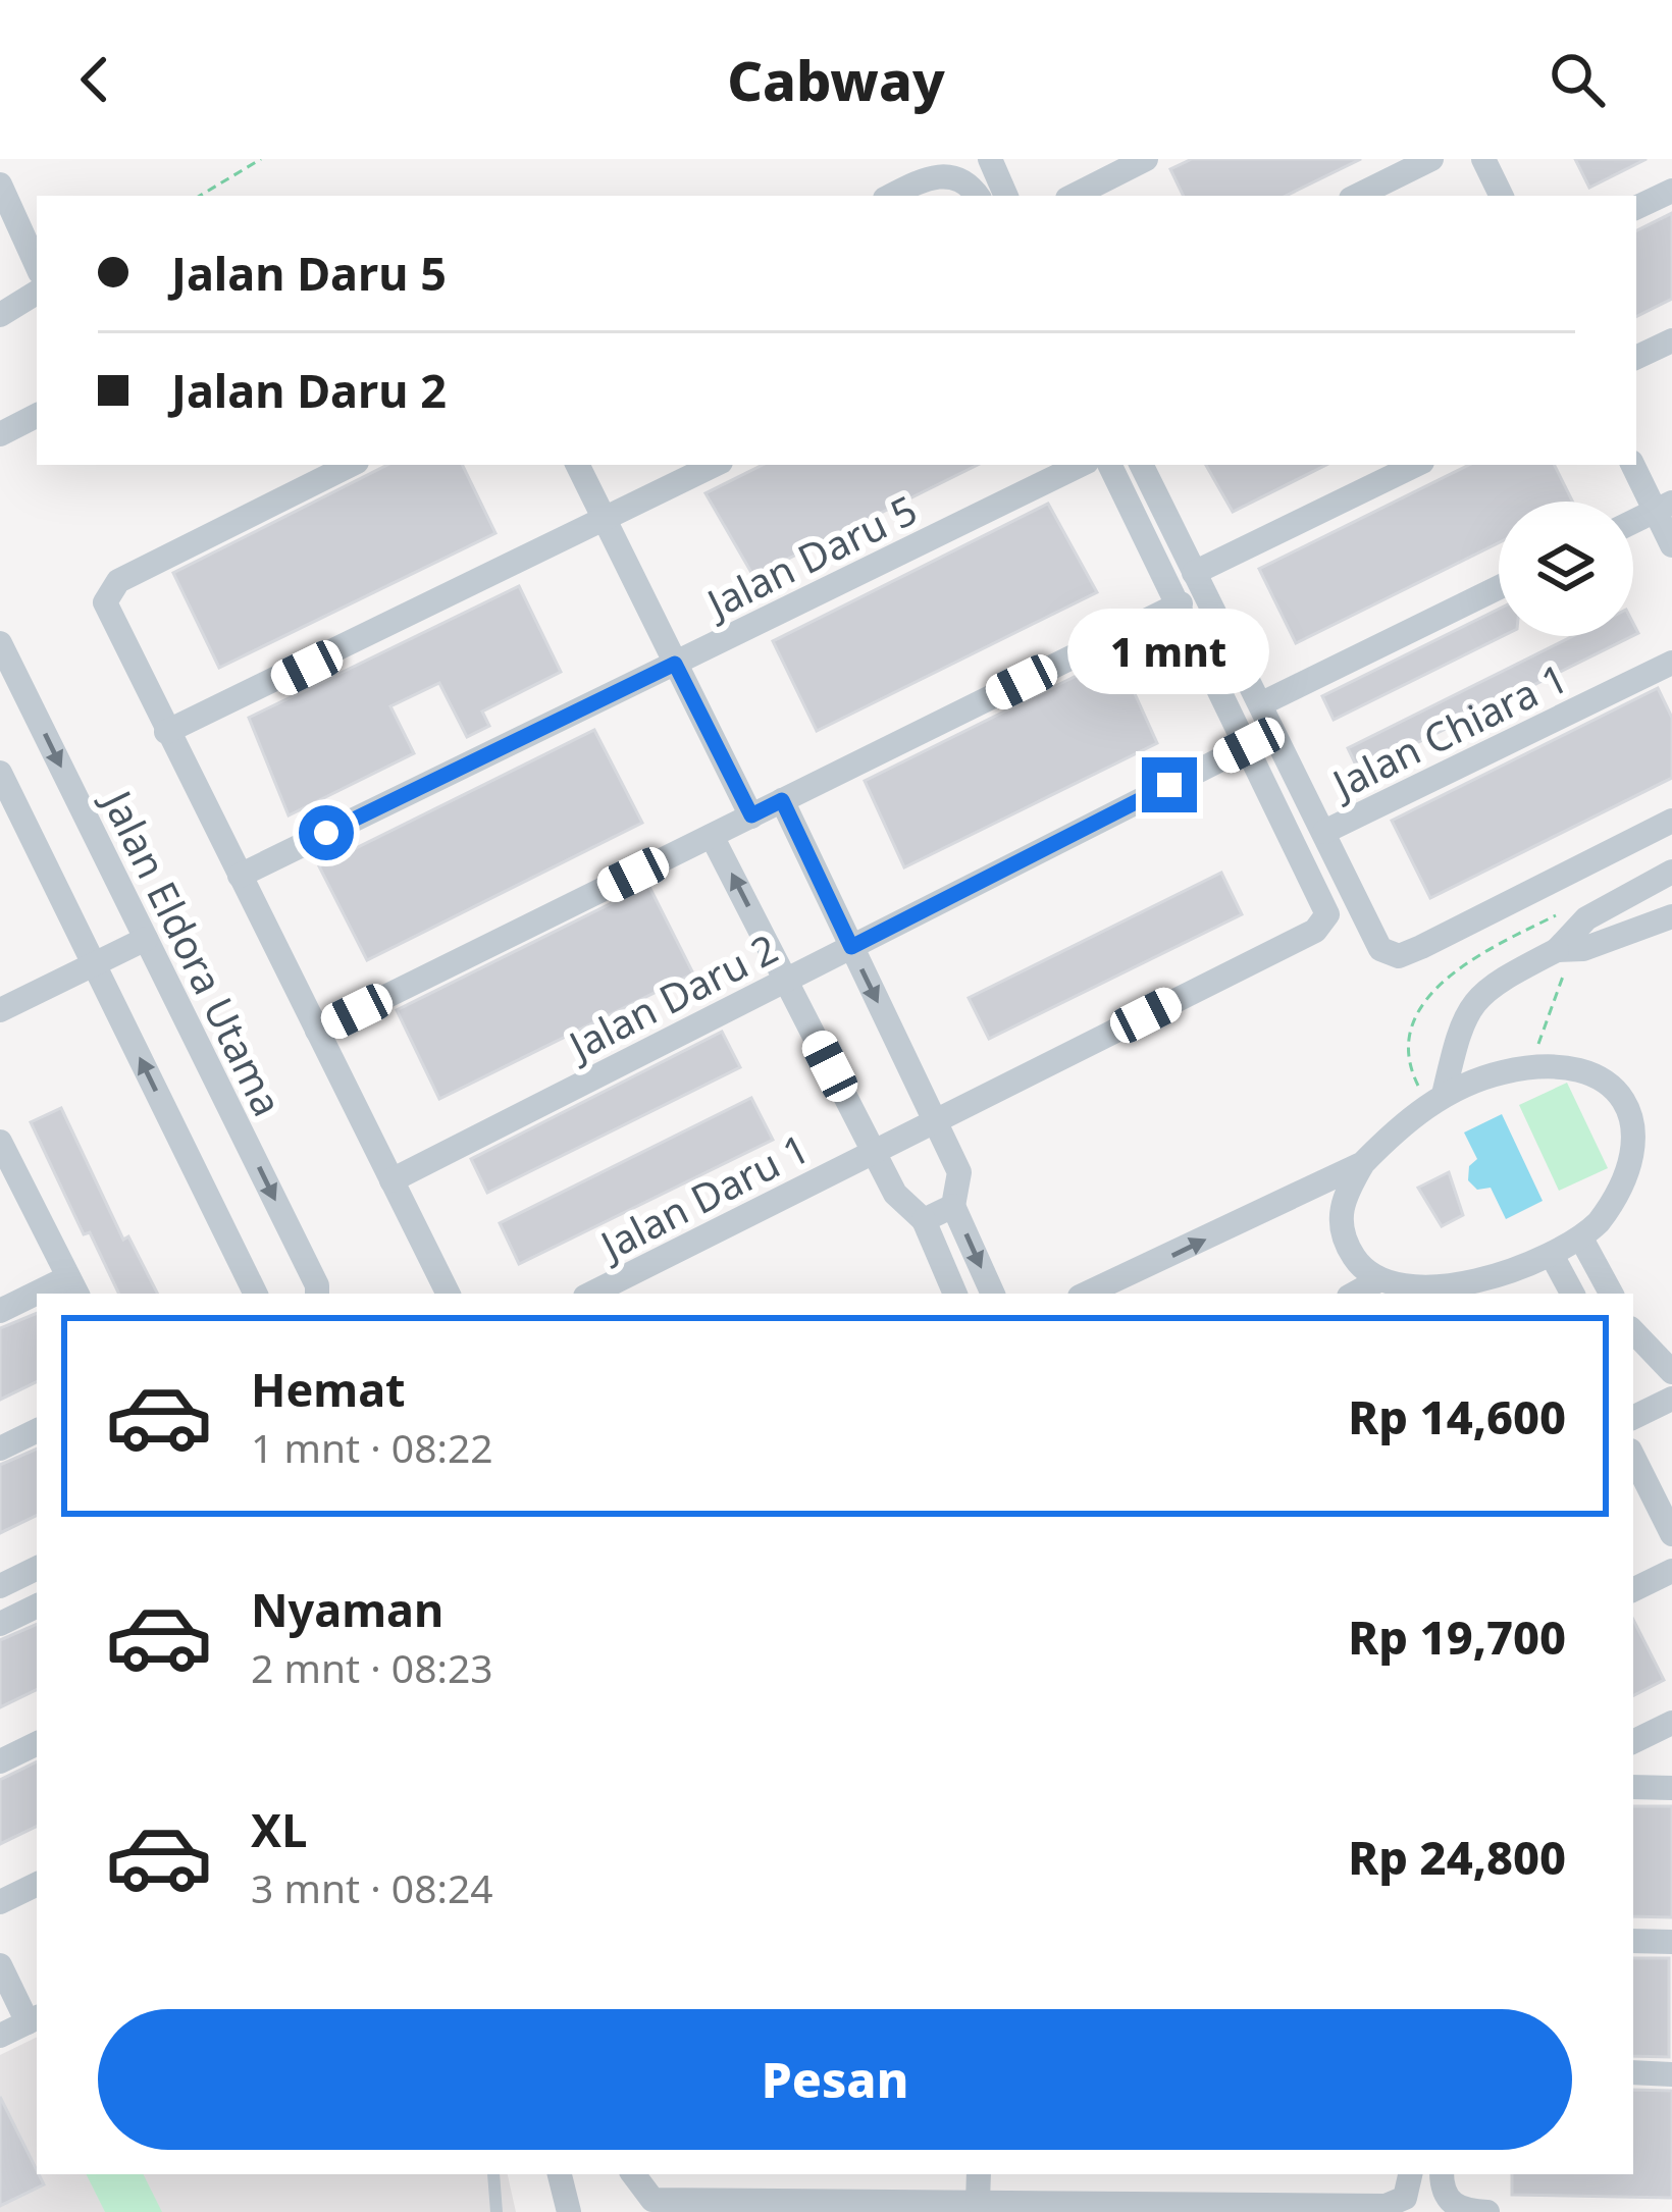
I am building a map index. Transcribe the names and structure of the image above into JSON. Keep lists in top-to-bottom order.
{
  "streets": {
    "street": [
      "Jalan Daru 5",
      "Jalan Chiara 1",
      "Jalan Eldora Utama",
      "Jalan Daru 2",
      "Jalan Daru 1"
    ]
  },
  "crossings": [
    ["Jalan Daru 2", "Jalan Daru 1"]
  ],
  "page": {
    "header": "Cabway",
    "banner": ["Jalan Daru 5", "Jalan Daru 2"],
    "bubble": "1 mnt",
    "list": [
      {
        "name": "Hemat",
        "note": "1 mnt · 08:22",
        "value": "Rp 14,600"
      },
      {
        "name": "Nyaman",
        "note": "2 mnt · 08:23",
        "value": "Rp 19,700"
      },
      {
        "name": "XL",
        "note": "3 mnt · 08:24",
        "value": "Rp 24,800"
      }
    ],
    "buttons": "Pesan"
  }
}
